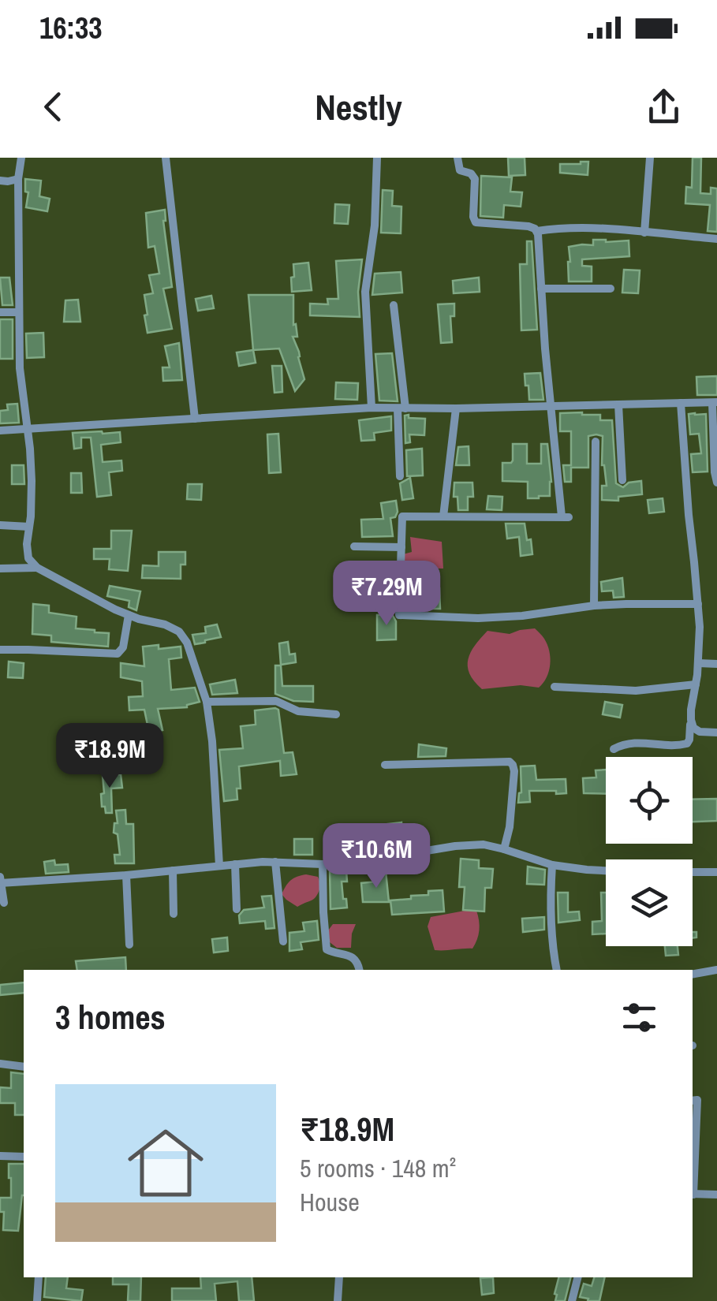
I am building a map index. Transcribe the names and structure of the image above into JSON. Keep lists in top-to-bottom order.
{
  "page": {
    "status": "16:33",
    "header": "Nestly",
    "price": ["₹7.29M", "₹18.9M", "₹10.6M"],
    "heading": "3 homes",
    "list": [
      {
        "name": "₹18.9M",
        "note": "5 rooms · 148 m² · House"
      }
    ]
  }
}
